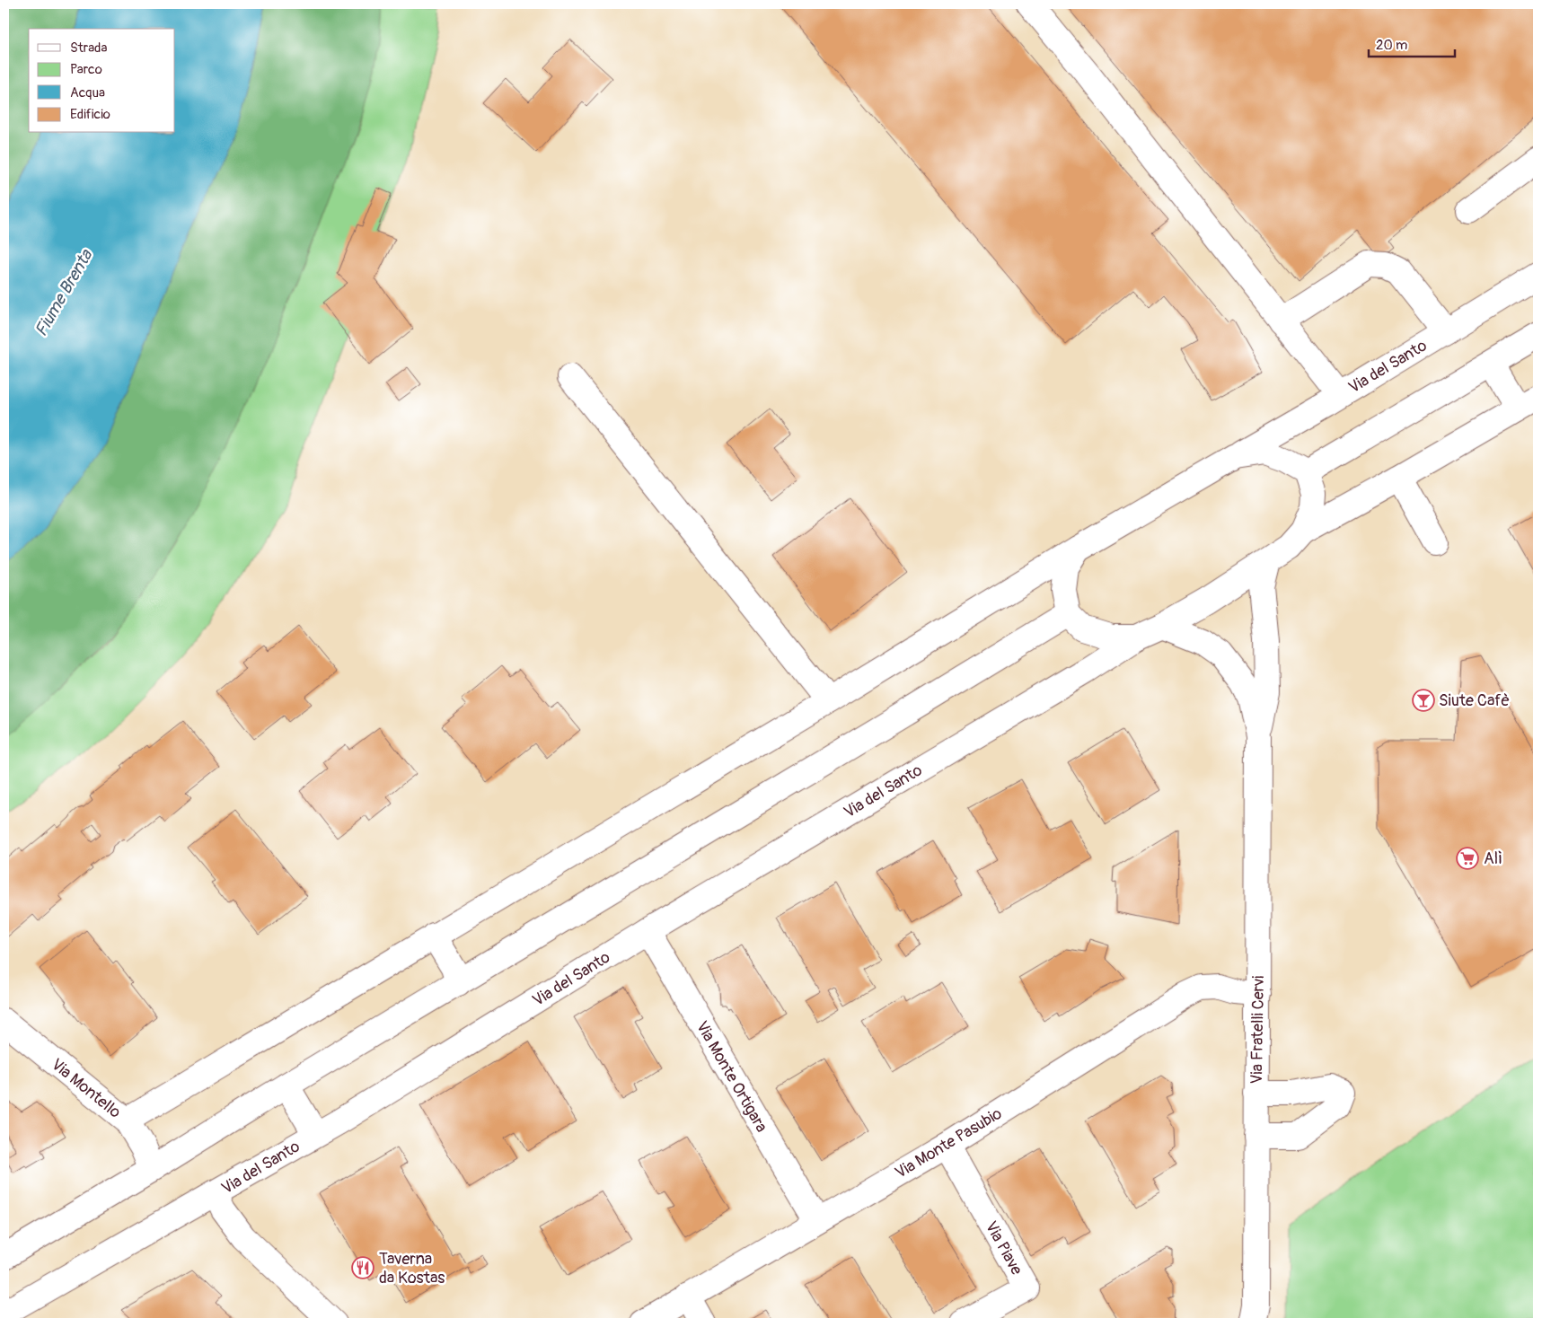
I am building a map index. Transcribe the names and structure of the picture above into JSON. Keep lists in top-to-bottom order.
{
  "streets": {
    "street": [
      "Via del Santo",
      "Via Fratelli Cervi",
      "Via Monte Ortigara",
      "Via Montello",
      "Via Monte Pasubio",
      "Via Piave"
    ]
  },
  "crossings": [
    ["Via del Santo", "Via Fratelli Cervi"],
    ["Via del Santo", "Via Monte Ortigara"],
    ["Via del Santo", "Via Montello"],
    ["Via Fratelli Cervi", "Via Monte Pasubio"],
    ["Via Monte Ortigara", "Via Monte Pasubio"],
    ["Via Monte Pasubio", "Via Piave"]
  ],
  "water": ["Fiume Brenta"],
  "places": {
    "bar": ["Siute Cafè"],
    "supermarket": ["Alì"],
    "restaurant": ["Taverna da Kostas"]
  },
  "legend": [
    "Strada",
    "Parco",
    "Acqua",
    "Edificio"
  ],
  "scale_bar": "20 m"
}
